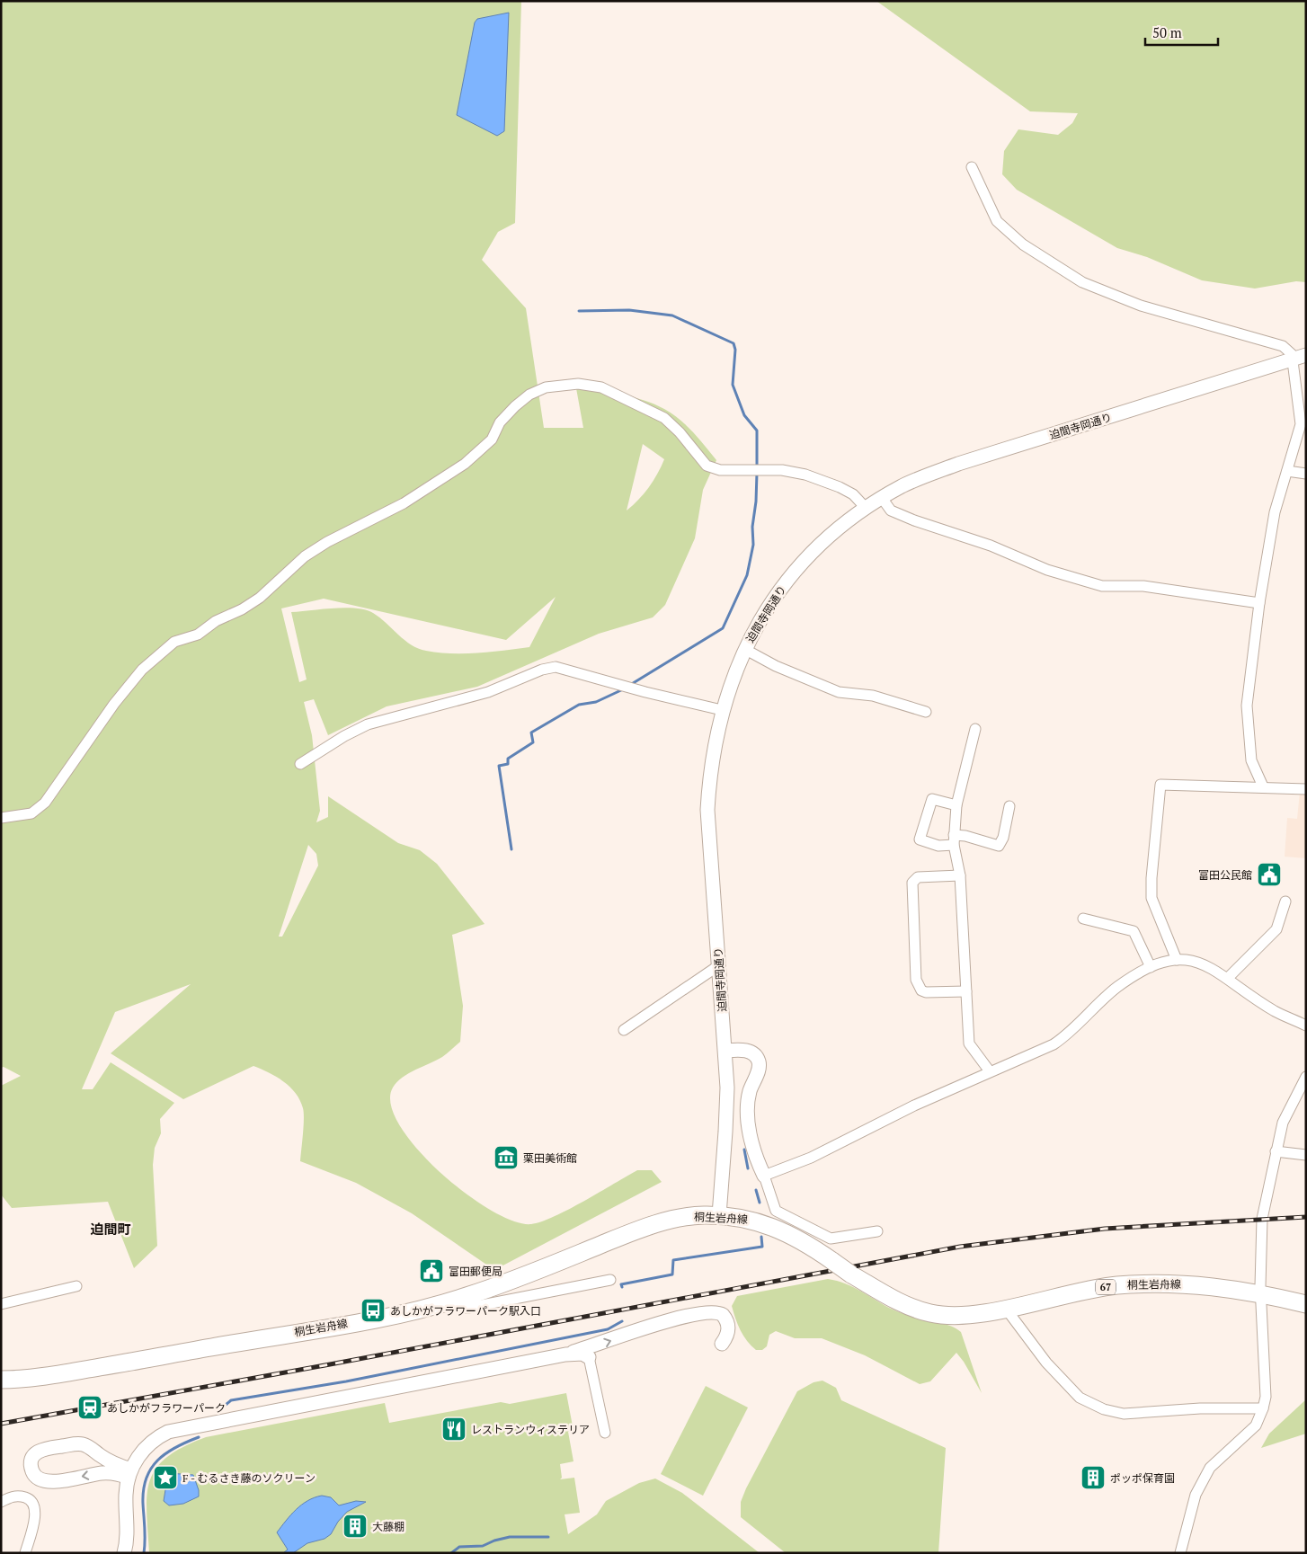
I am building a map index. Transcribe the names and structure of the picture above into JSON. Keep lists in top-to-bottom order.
{
  "streets": {
    "main road": ["桐生岩舟線", "67"],
    "street": ["迫間寺岡通り"]
  },
  "crossings": [
    ["迫間寺岡通り", "桐生岩舟線"]
  ],
  "districts": ["迫間町"],
  "places": {
    "public building": ["富田公民館", "富田郵便局"],
    "museum": ["栗田美術館"],
    "bus stop": ["あしかがフラワーパーク駅入口"],
    "station": ["あしかがフラワーパーク"],
    "restaurant": ["レストランウィステリア"],
    "place": ["F - むるさき藤のソクリーン"],
    "building": ["ポッポ保育園", "大藤棚"]
  },
  "scale_bar": "50 m"
}
